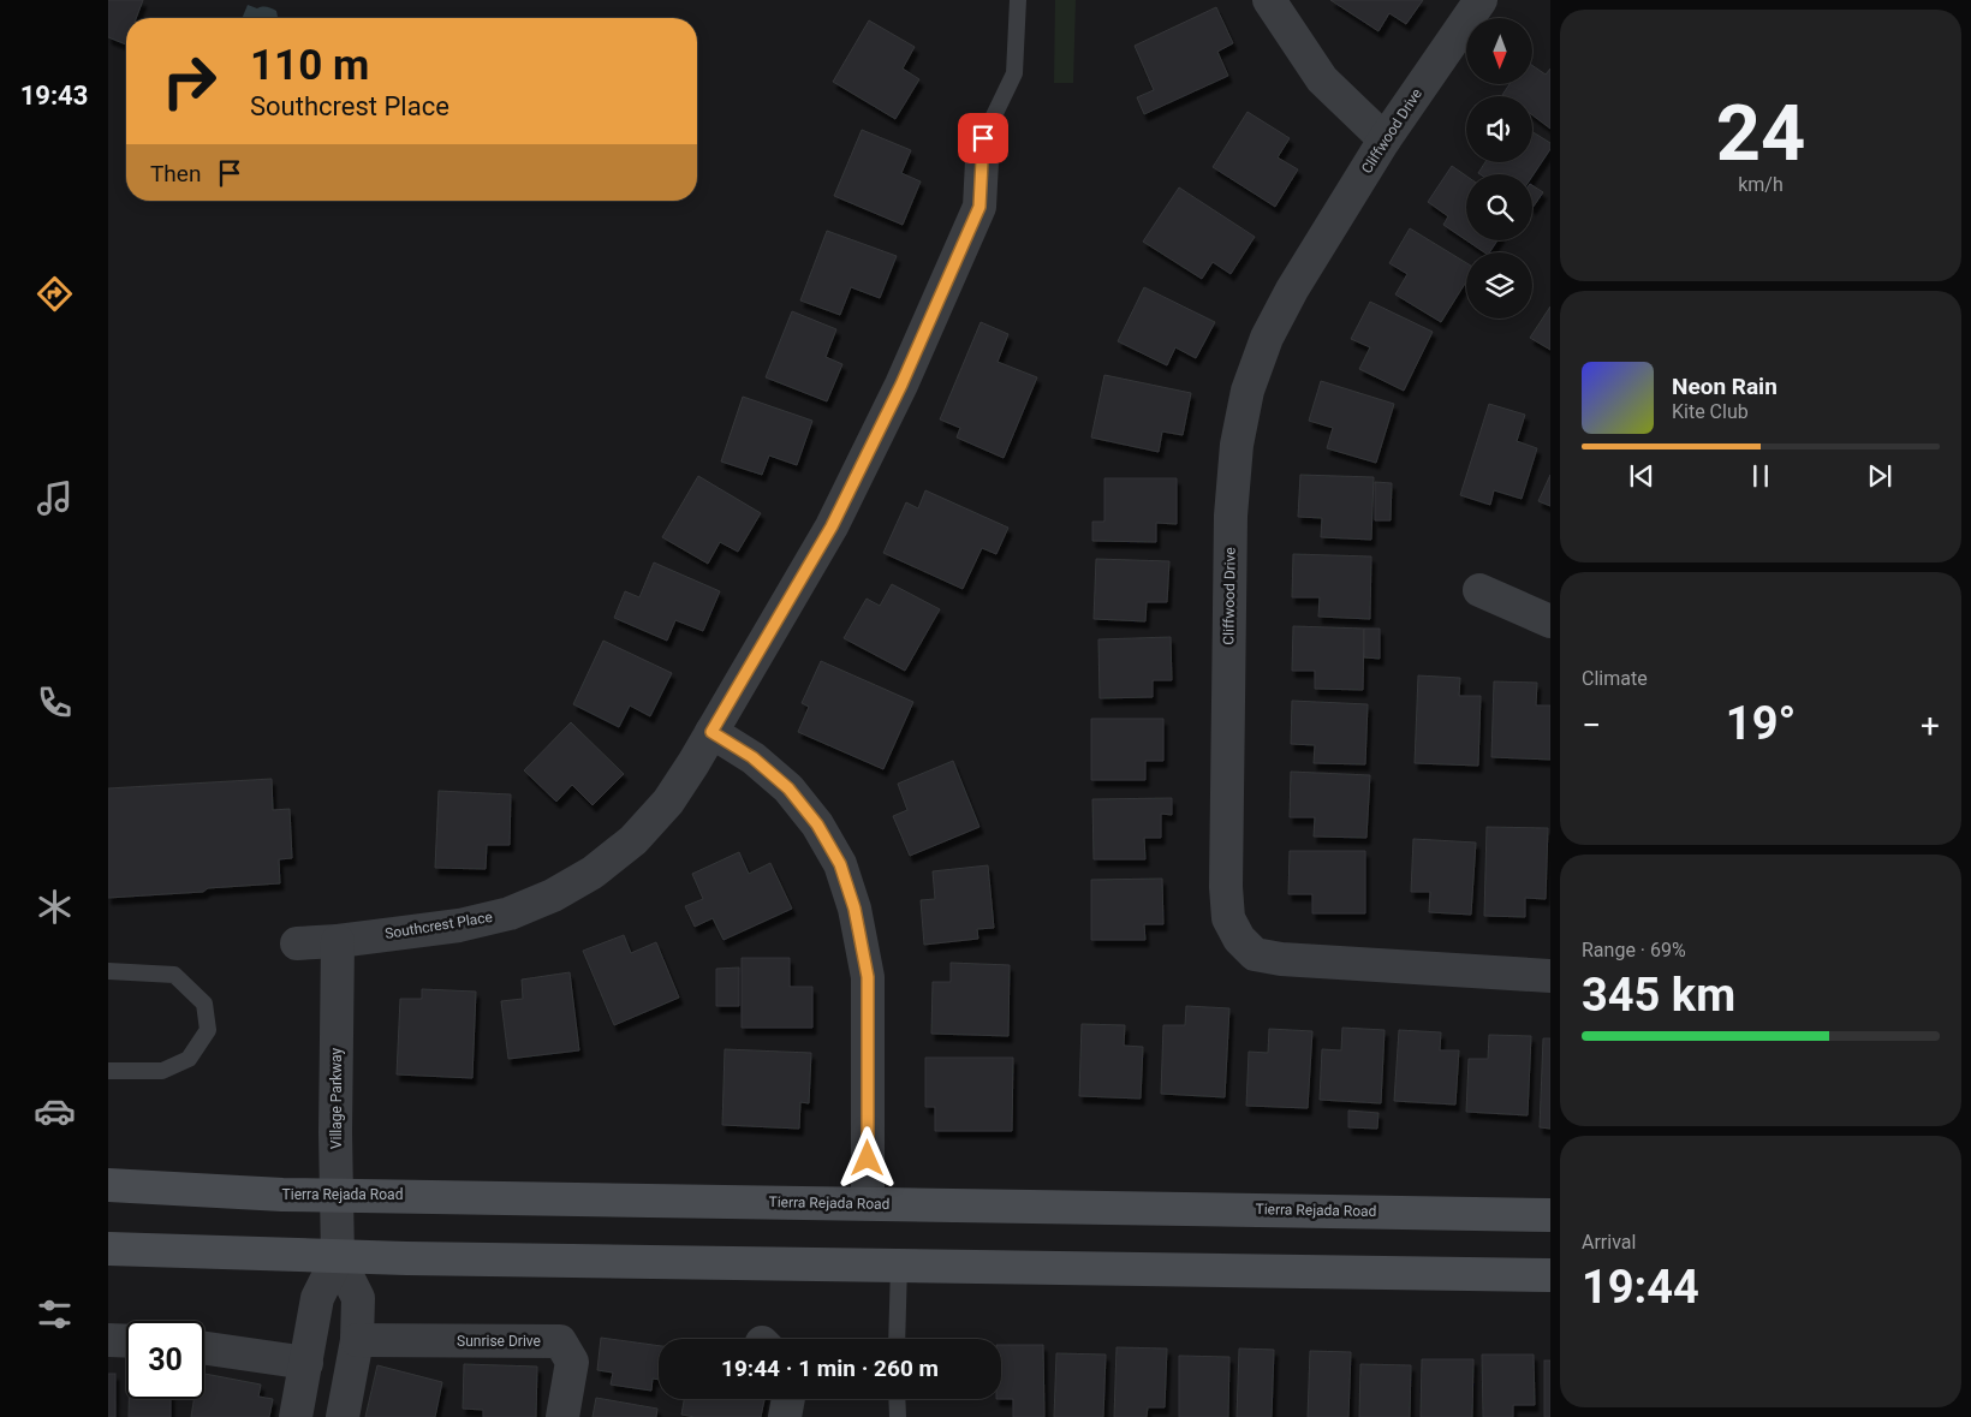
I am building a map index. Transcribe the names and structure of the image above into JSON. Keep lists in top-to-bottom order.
{
  "streets": {
    "main road": ["Tierra Rejada Road"],
    "street": [
      "Cliffwood Drive",
      "Southcrest Place",
      "Village Parkway",
      "Sunrise Drive"
    ]
  },
  "crossings": [
    ["Southcrest Place", "Village Parkway"],
    ["Village Parkway", "Tierra Rejada Road"],
    ["Village Parkway", "Sunrise Drive"]
  ],
  "north": "bottom",
  "page": {
    "tabs": "19:43",
    "tile": [
      ["24", "km/h"],
      "Climate",
      ["Range · 69%", "345 km"],
      ["Arrival", "19:44"]
    ],
    "turn": ["110 m", "Southcrest Place"],
    "then": "Then",
    "song": ["Neon Rain", "Kite Club"],
    "heat": ["−", "19°", "+"],
    "limit": "30",
    "trip": "19:44 · 1 min · 260 m"
  }
}
